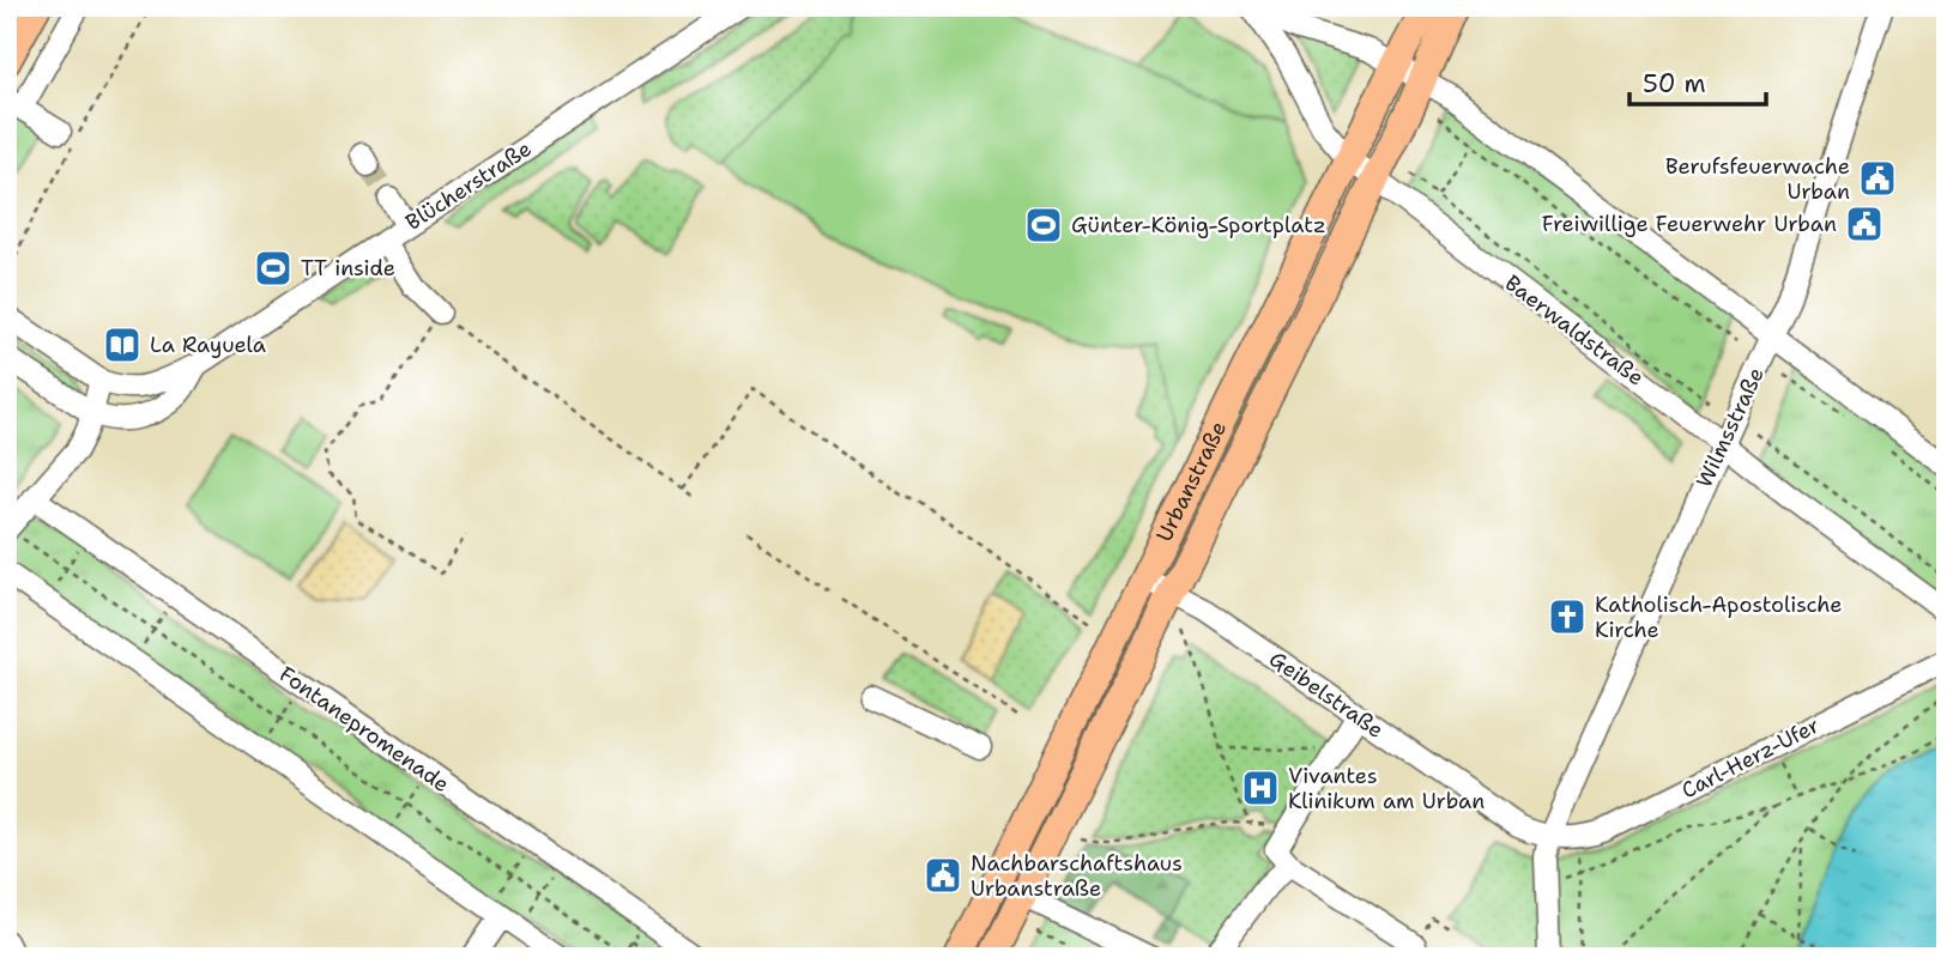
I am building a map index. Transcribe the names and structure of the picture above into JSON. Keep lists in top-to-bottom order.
{
  "streets": {
    "main road": ["Urbanstraße"],
    "street": [
      "Blücherstraße",
      "Baerwaldstraße",
      "Wilmsstraße",
      "Geibelstraße",
      "Fontanepromenade",
      "Carl-Herz-Ufer"
    ]
  },
  "crossings": [
    ["Baerwaldstraße", "Wilmsstraße"],
    ["Baerwaldstraße", "Urbanstraße"],
    ["Wilmsstraße", "Geibelstraße"],
    ["Wilmsstraße", "Carl-Herz-Ufer"],
    ["Urbanstraße", "Geibelstraße"],
    ["Geibelstraße", "Carl-Herz-Ufer"]
  ],
  "places": {
    "public building": ["Berufsfeuerwache Urban", "Freiwillige Feuerwehr Urban", "Nachbarschaftshaus Urbanstraße"],
    "sports": ["Günter-König-Sportplatz", "TT inside"],
    "library": ["La Rayuela"],
    "church": ["Katholisch-Apostolische Kirche"],
    "hospital": ["Vivantes Klinikum am Urban"]
  },
  "scale_bar": "50 m"
}
